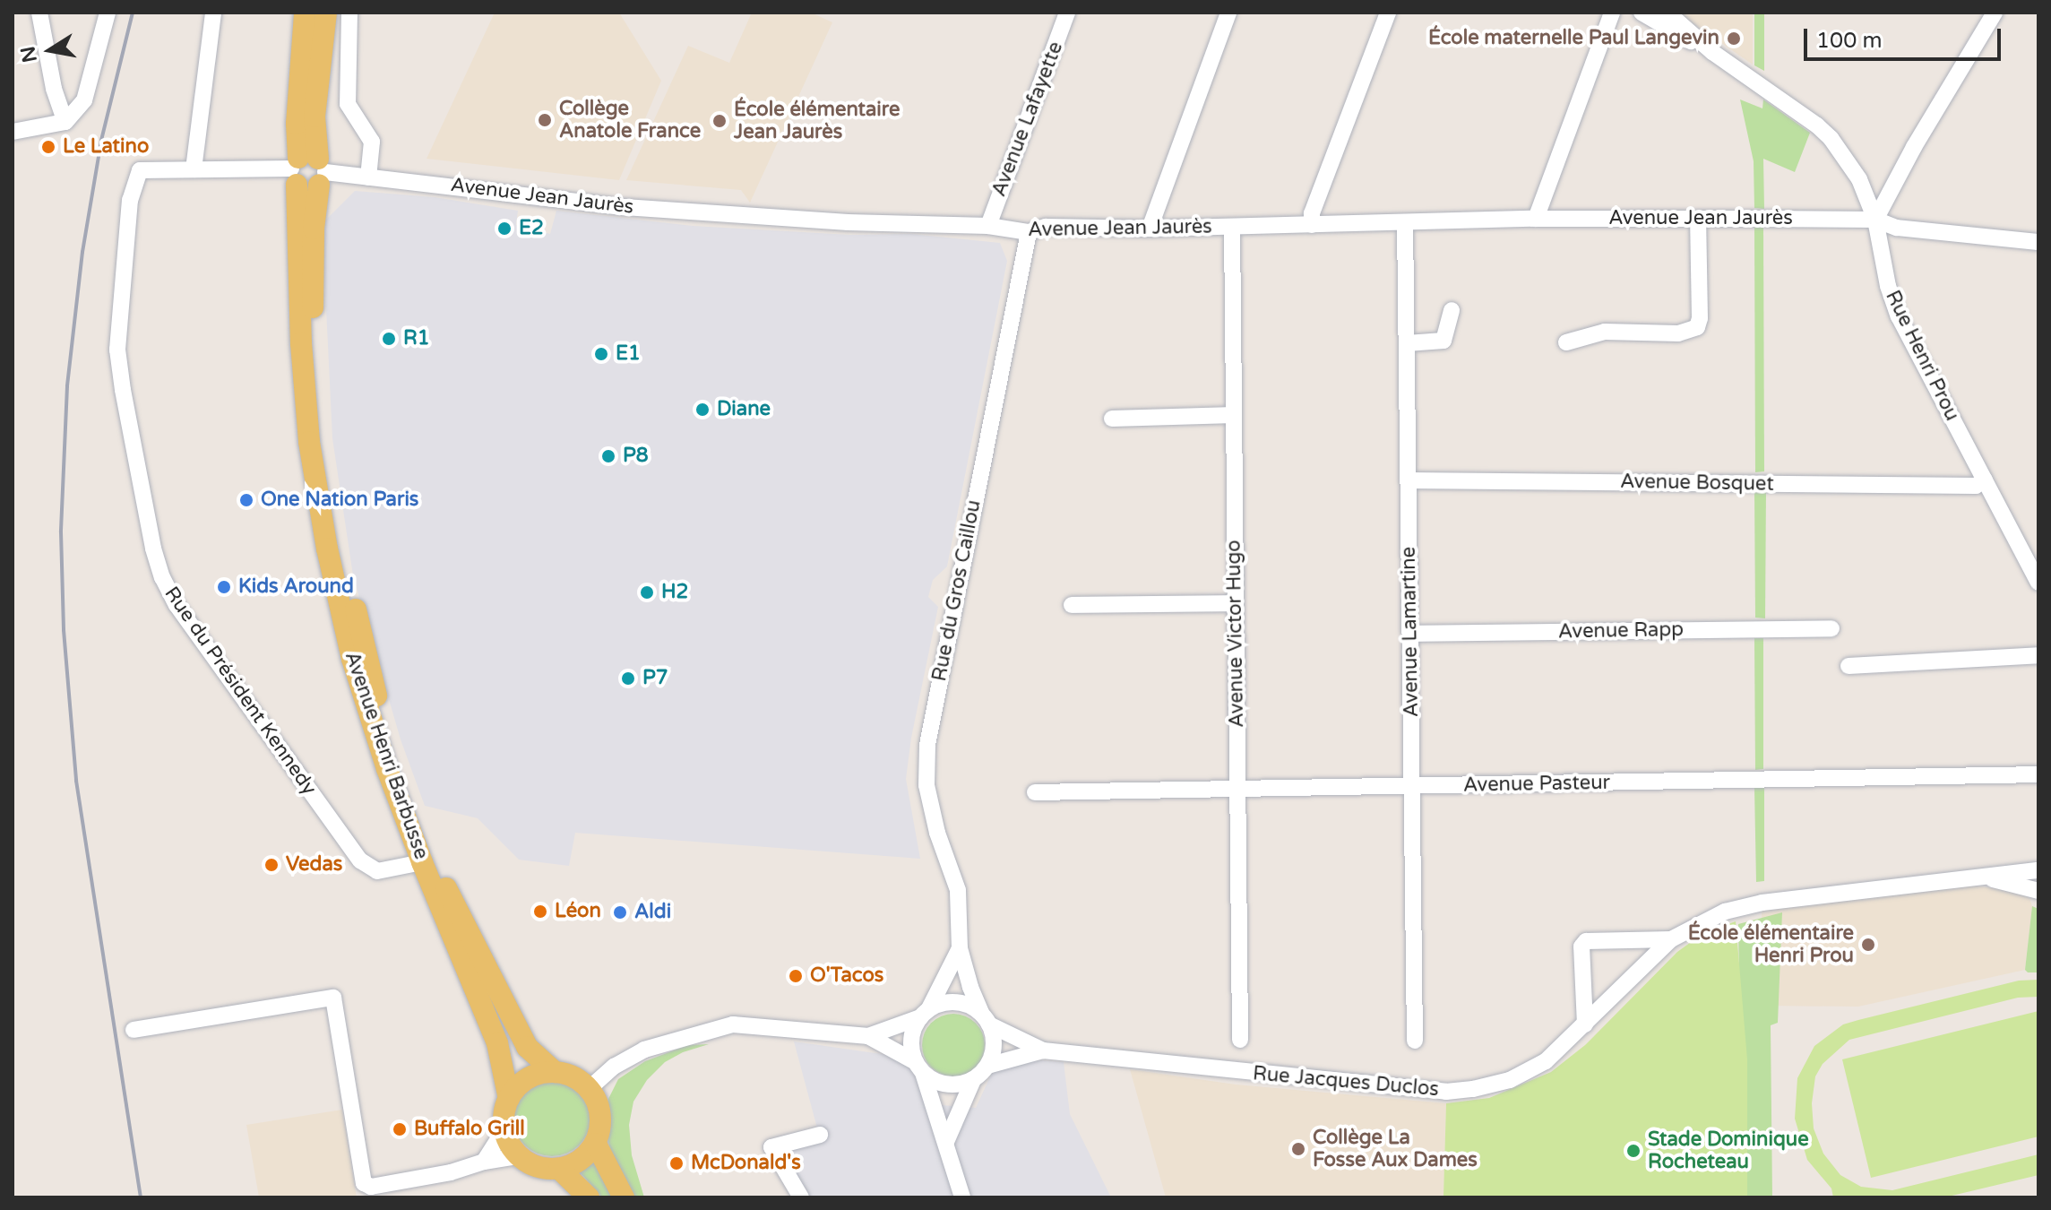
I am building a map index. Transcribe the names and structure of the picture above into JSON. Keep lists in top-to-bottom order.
{
  "streets": {
    "main road": ["Avenue Henri Barbusse"],
    "street": [
      "Avenue Lafayette",
      "Avenue Jean Jaurès",
      "Rue Henri Prou",
      "Avenue Bosquet",
      "Rue du Gros Caillou",
      "Avenue Rapp",
      "Avenue Lamartine",
      "Avenue Victor Hugo",
      "Rue du Président Kennedy",
      "Avenue Pasteur",
      "Rue Jacques Duclos"
    ]
  },
  "crossings": [
    ["Avenue Lafayette", "Avenue Jean Jaurès"],
    ["Avenue Jean Jaurès", "Rue Henri Prou"],
    ["Avenue Jean Jaurès", "Rue du Gros Caillou"],
    ["Avenue Jean Jaurès", "Avenue Lamartine"],
    ["Avenue Jean Jaurès", "Avenue Victor Hugo"],
    ["Avenue Jean Jaurès", "Rue du Président Kennedy"],
    ["Avenue Jean Jaurès", "Avenue Henri Barbusse"],
    ["Rue Henri Prou", "Avenue Bosquet"],
    ["Avenue Bosquet", "Avenue Lamartine"],
    ["Rue du Gros Caillou", "Rue Jacques Duclos"],
    ["Avenue Rapp", "Avenue Lamartine"],
    ["Avenue Lamartine", "Avenue Pasteur"],
    ["Avenue Victor Hugo", "Avenue Pasteur"],
    ["Rue du Président Kennedy", "Avenue Henri Barbusse"],
    ["Avenue Henri Barbusse", "Rue Jacques Duclos"]
  ],
  "places": [
    "École maternelle Paul Langevin",
    "Collège Anatole France",
    "École élémentaire Jean Jaurès",
    "Le Latino",
    "E2",
    "R1",
    "E1",
    "Diane",
    "P8",
    "One Nation Paris",
    "Kids Around",
    "H2",
    "P7",
    "Vedas",
    "Léon",
    "Aldi",
    "École élémentaire Henri Prou",
    "O'Tacos",
    "Buffalo Grill",
    "Collège La Fosse Aux Dames",
    "Stade Dominique Rocheteau",
    "McDonald's"
  ],
  "scale_bar": "100 m",
  "north": "left"
}
